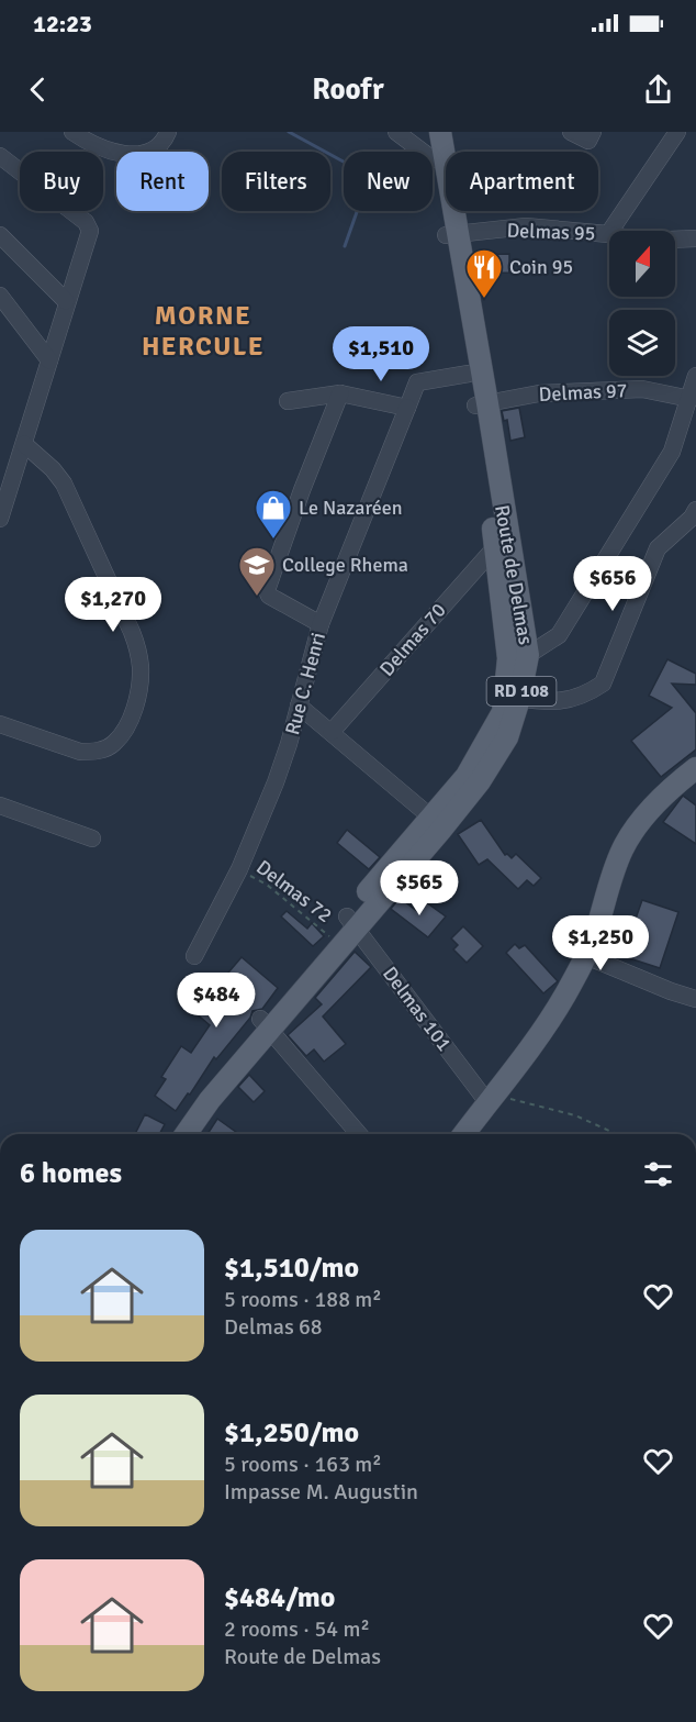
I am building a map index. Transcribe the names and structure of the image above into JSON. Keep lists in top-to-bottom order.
{
  "streets": {
    "main road": ["Route de Delmas", "RD 108"],
    "street": [
      "Delmas 95",
      "Delmas 97",
      "Delmas 70",
      "Rue C. Henri",
      "Delmas 101"
    ],
    "path": ["Delmas 72"]
  },
  "crossings": [
    ["Delmas 95", "Route de Delmas"],
    ["Delmas 97", "Route de Delmas"],
    ["Route de Delmas", "Delmas 70"],
    ["Route de Delmas", "Rue C. Henri"],
    ["Route de Delmas", "Delmas 72"],
    ["Route de Delmas", "Delmas 101"],
    ["Rue C. Henri", "Delmas 72"]
  ],
  "districts": ["MORNE HERCULE"],
  "places": {
    "restaurant": ["Coin 95"],
    "shop": ["Le Nazaréen"],
    "school or university": ["College Rhema"]
  },
  "north": "top",
  "page": {
    "status": "12:23",
    "header": "Roofr",
    "chip": [
      "Buy",
      "Rent",
      "Filters",
      "New",
      "Apartment"
    ],
    "price": [
      "$1,510",
      "$656",
      "$1,270",
      "$565",
      "$1,250",
      "$484"
    ],
    "heading": "6 homes",
    "list": [
      {
        "name": "$1,510/mo",
        "note": "5 rooms · 188 m² · Delmas 68"
      },
      {
        "name": "$1,250/mo",
        "note": "5 rooms · 163 m² · Impasse M. Augustin"
      },
      {
        "name": "$484/mo",
        "note": "2 rooms · 54 m² · Route de Delmas"
      }
    ]
  }
}
